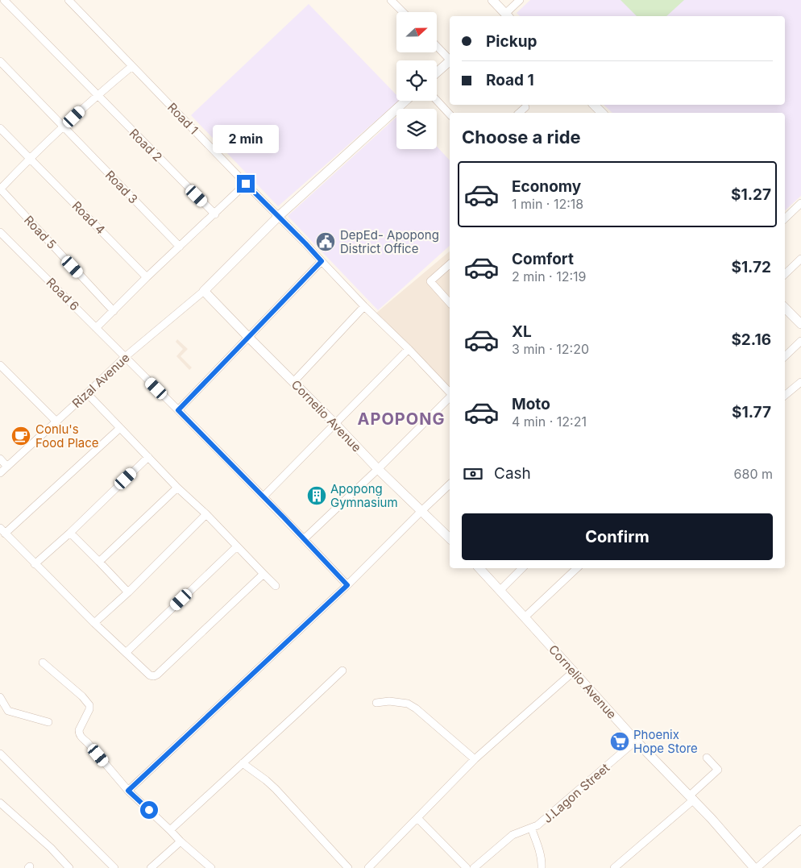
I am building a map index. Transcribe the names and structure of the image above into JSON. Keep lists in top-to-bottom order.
{
  "streets": {
    "street": [
      "Road 1",
      "Road 2",
      "Road 3",
      "Road 4",
      "Road 5",
      "Road 6",
      "Rizal Avenue",
      "Cornelio Avenue",
      "J.Lagon Street"
    ]
  },
  "crossings": [
    ["Road 6", "Rizal Avenue"],
    ["Rizal Avenue", "Cornelio Avenue"],
    ["Cornelio Avenue", "J.Lagon Street"]
  ],
  "districts": ["APOPONG"],
  "places": {
    "public building": ["DepEd- Apopong District Office"],
    "cafe": ["Conlu's Food Place"],
    "building": ["Apopong Gymnasium"],
    "supermarket": ["Phoenix Hope Store"]
  },
  "north": "right",
  "page": {
    "banner": ["Pickup", "Road 1"],
    "heading": "Choose a ride",
    "bubble": "2 min",
    "list": [
      {
        "name": "Economy",
        "note": "1 min · 12:18",
        "value": "$1.27"
      },
      {
        "name": "Comfort",
        "note": "2 min · 12:19",
        "value": "$1.72"
      },
      {
        "name": "XL",
        "note": "3 min · 12:20",
        "value": "$2.16"
      },
      {
        "name": "Moto",
        "note": "4 min · 12:21",
        "value": "$1.77"
      }
    ],
    "pay": ["Cash", "680 m"],
    "buttons": "Confirm"
  }
}
